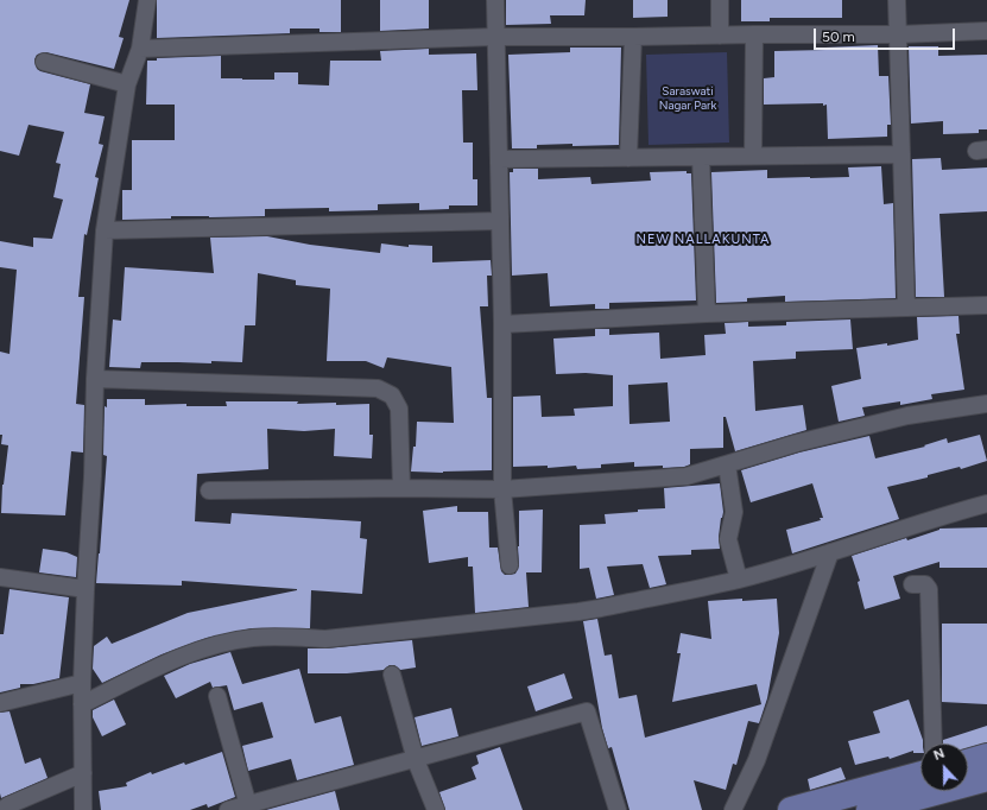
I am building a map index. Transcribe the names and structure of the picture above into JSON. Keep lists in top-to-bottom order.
{
  "districts": ["NEW NALLAKUNTA"],
  "parks": ["Saraswati Nagar Park"],
  "scale_bar": "50 m",
  "north": "top"
}
